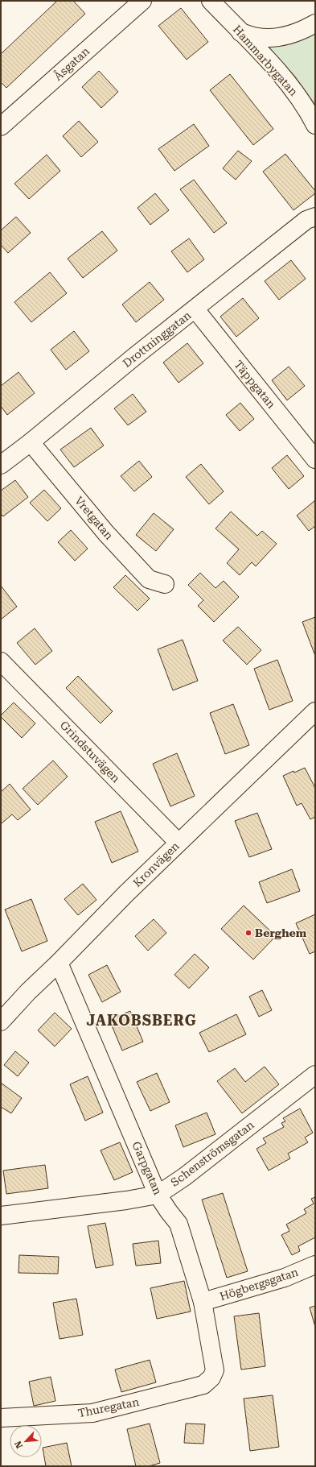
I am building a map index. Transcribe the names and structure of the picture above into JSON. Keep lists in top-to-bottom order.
{
  "streets": {
    "street": [
      "Hammarbygatan",
      "Åsgatan",
      "Drottninggatan",
      "Täppgatan",
      "Vretgatan",
      "Grindstuvägen",
      "Kronvägen",
      "Schenströmsgatan",
      "Garpgatan",
      "Högbergsgatan",
      "Thuregatan"
    ]
  },
  "crossings": [
    ["Drottninggatan", "Täppgatan"],
    ["Drottninggatan", "Vretgatan"],
    ["Grindstuvägen", "Kronvägen"],
    ["Kronvägen", "Garpgatan"],
    ["Schenströmsgatan", "Garpgatan"],
    ["Garpgatan", "Högbergsgatan"],
    ["Garpgatan", "Thuregatan"]
  ],
  "districts": ["JAKOBSBERG"],
  "places": ["Berghem"],
  "north": "bottom left"
}
